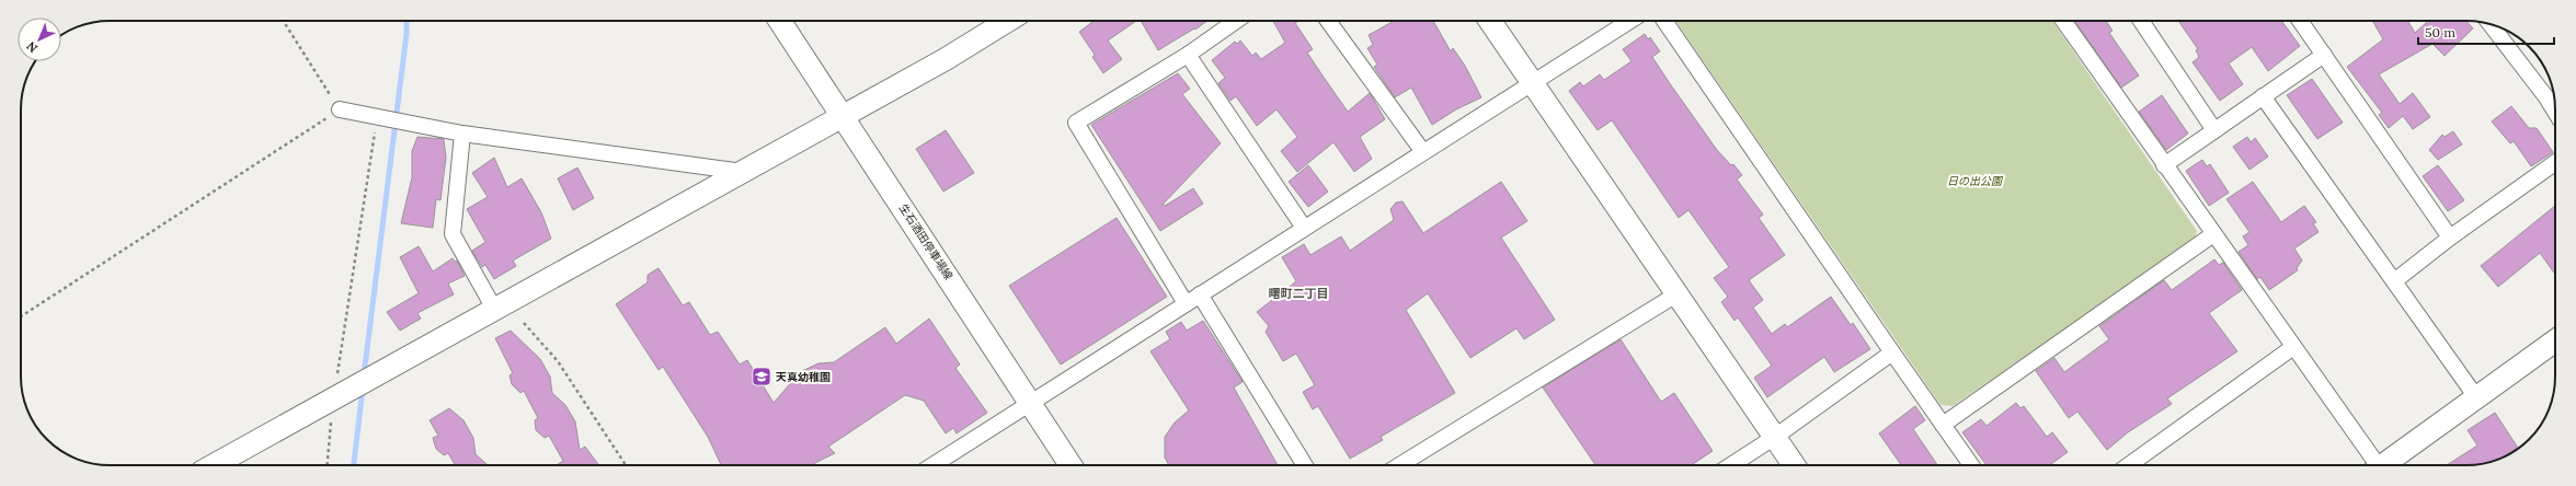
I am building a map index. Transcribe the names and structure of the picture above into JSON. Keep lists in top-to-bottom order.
{
  "streets": {
    "street": ["生石酒田停車場線"]
  },
  "districts": ["曙町二丁目"],
  "parks": ["日の出公園"],
  "places": {
    "school or university": ["天真幼稚園"]
  },
  "scale_bar": "50 m",
  "north": "bottom left"
}
